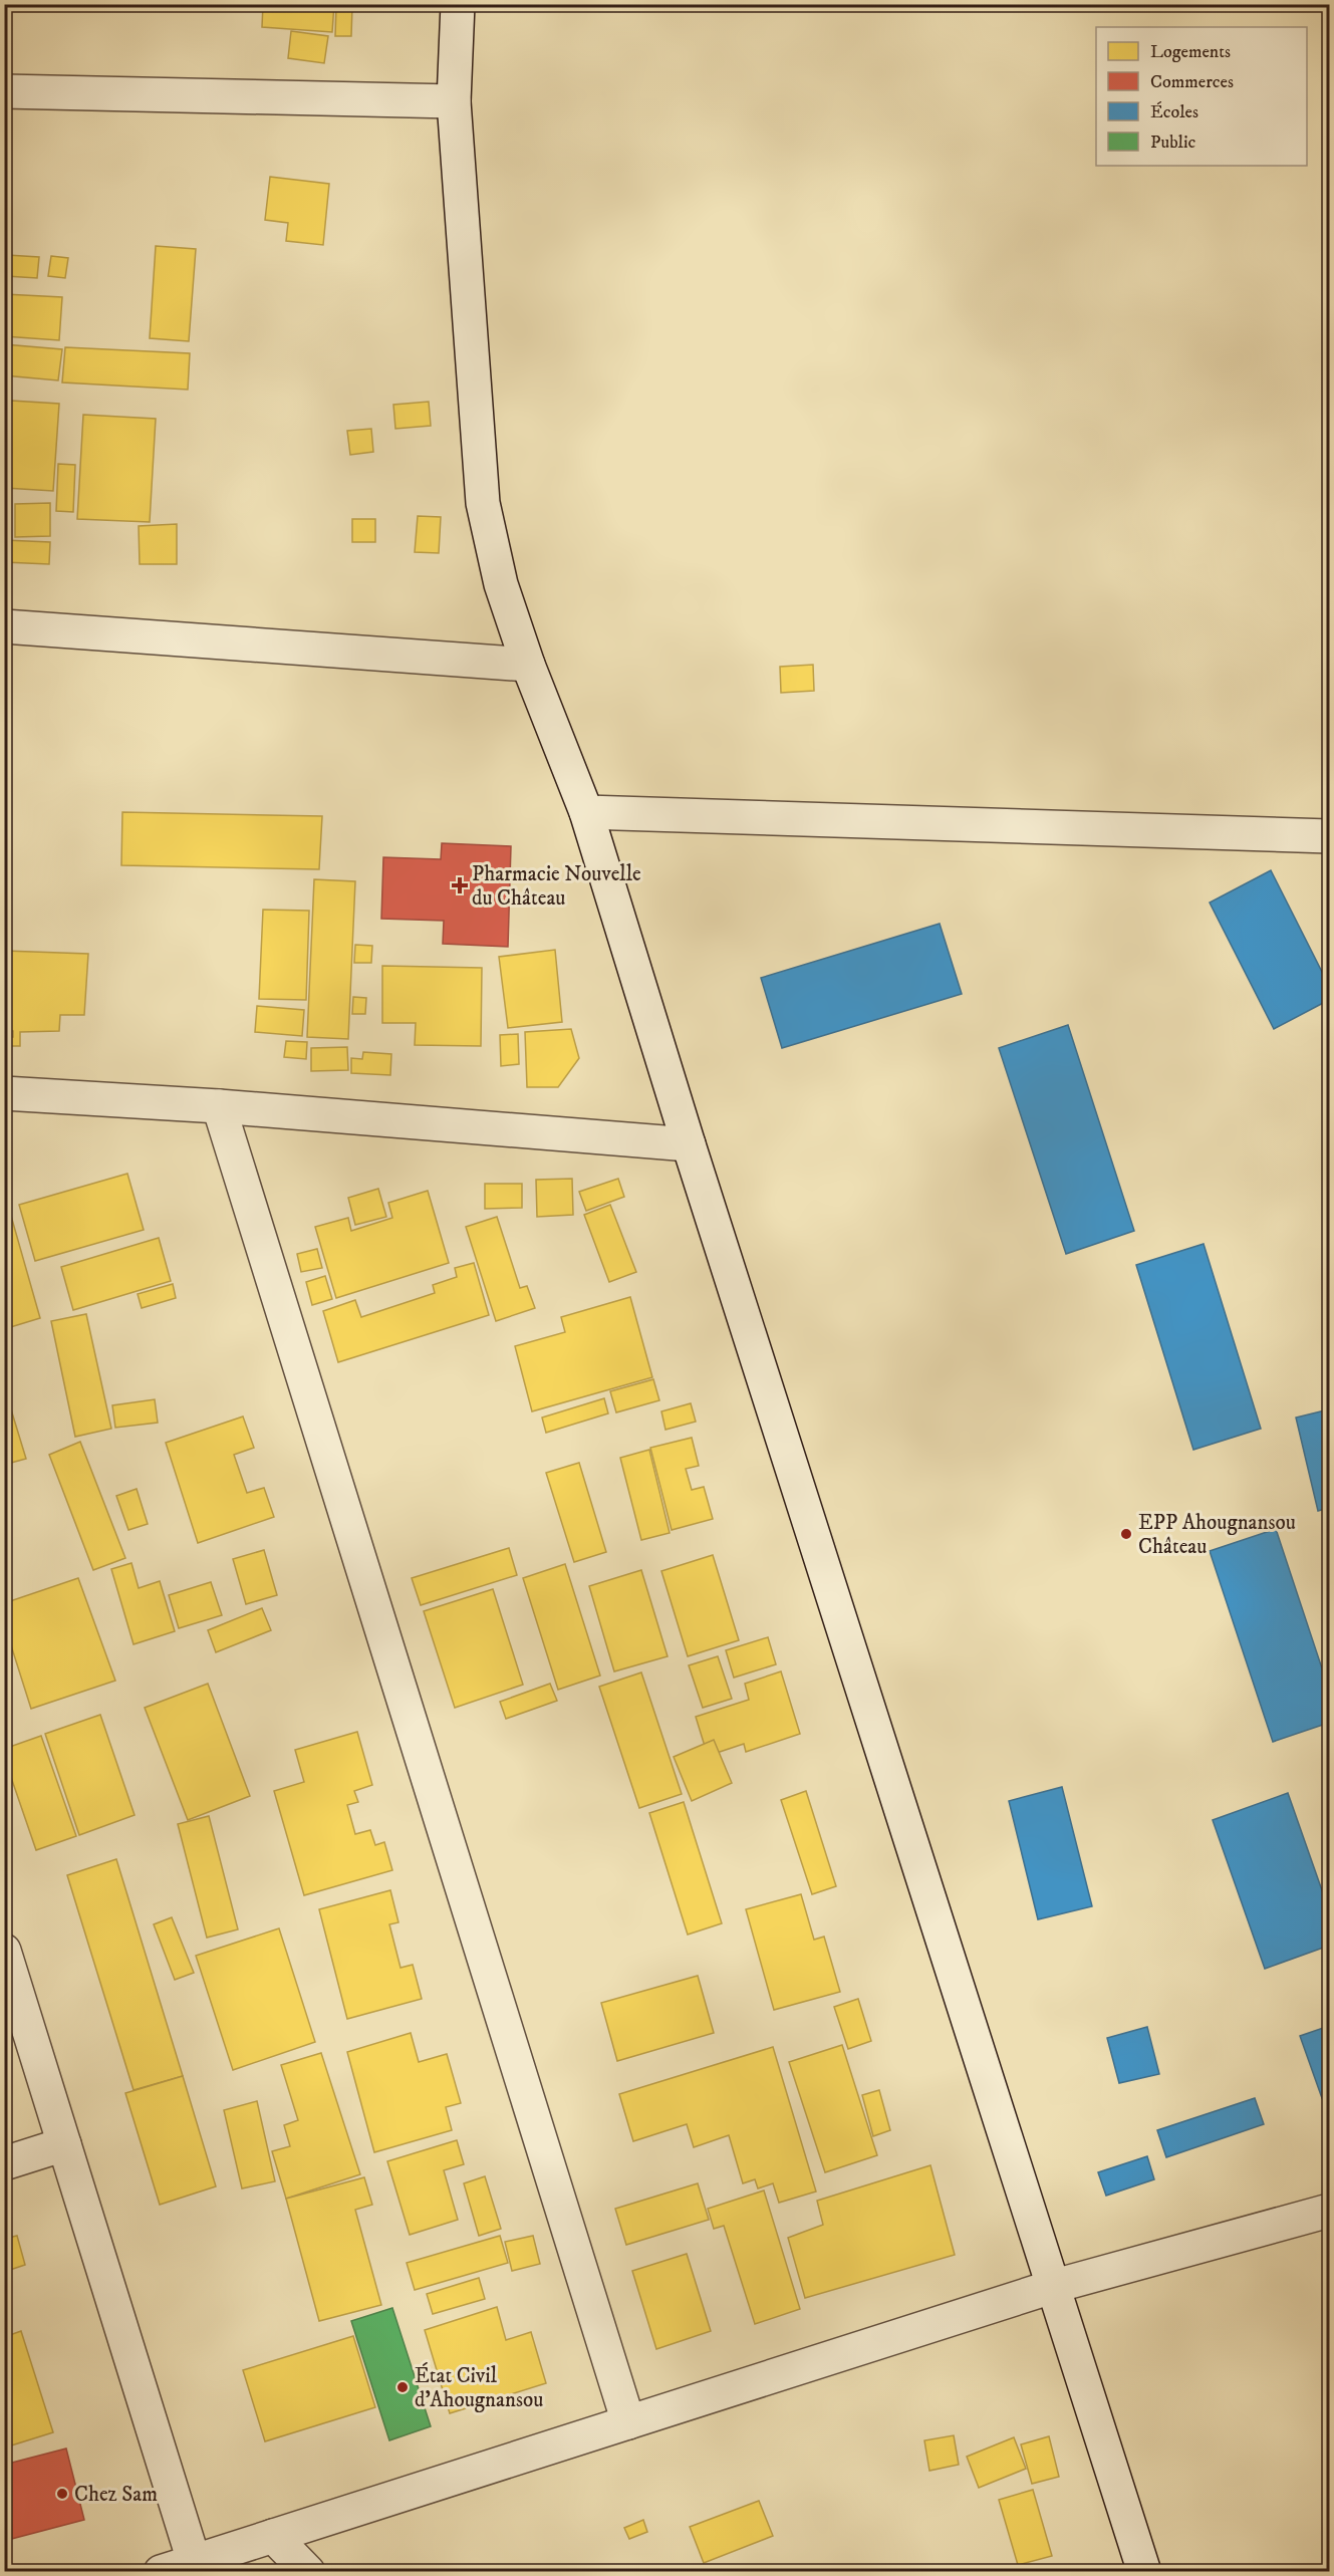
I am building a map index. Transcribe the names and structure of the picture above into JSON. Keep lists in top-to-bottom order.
{
  "places": {
    "health": ["Pharmacie Nouvelle du Château"],
    "other": ["EPP Ahougnansou Château", "État Civil d'Ahougnansou", "Chez Sam"]
  },
  "legend": [
    "Logements",
    "Commerces",
    "Écoles",
    "Public"
  ]
}
